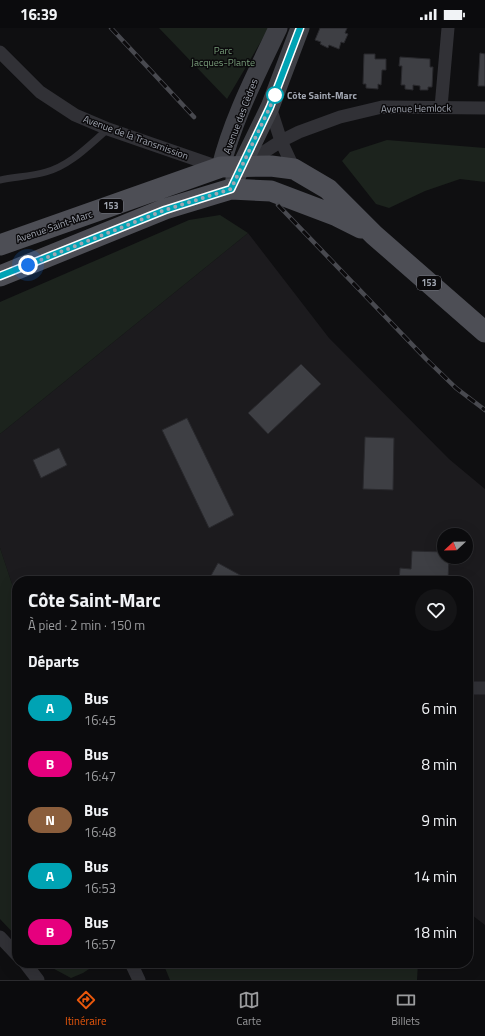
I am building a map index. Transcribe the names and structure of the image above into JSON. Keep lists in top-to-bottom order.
{
  "streets": {
    "main road": ["153", "Avenue Saint-Marc"],
    "street": ["Avenue Hemlock", "Avenue des Cèdres", "Avenue de la Transmission"]
  },
  "crossings": [
    ["Avenue Hemlock", "Avenue des Cèdres"],
    ["Avenue Hemlock", "Avenue de la Transmission"],
    ["Avenue Hemlock", "153"],
    ["Avenue Hemlock", "Avenue Saint-Marc"],
    ["Avenue des Cèdres", "Avenue de la Transmission"],
    ["Avenue des Cèdres", "153"],
    ["Avenue des Cèdres", "Avenue Saint-Marc"],
    ["Avenue de la Transmission", "153"],
    ["Avenue de la Transmission", "Avenue Saint-Marc"],
    ["153", "Avenue Saint-Marc"]
  ],
  "parks": ["Parc Jacques-Plante"],
  "places": ["Côte Saint-Marc"],
  "lines": ["bus line A"],
  "north": "left",
  "page": {
    "status": "16:39",
    "heading": [
      ["Côte Saint-Marc", "À pied · 2 min · 150 m"],
      "Départs"
    ],
    "list": [
      {
        "mark": "A",
        "name": "Bus",
        "note": "16:45",
        "value": "6 min"
      },
      {
        "mark": "B",
        "name": "Bus",
        "note": "16:47",
        "value": "8 min"
      },
      {
        "mark": "N",
        "name": "Bus",
        "note": "16:48",
        "value": "9 min"
      },
      {
        "mark": "A",
        "name": "Bus",
        "note": "16:53",
        "value": "14 min"
      },
      {
        "mark": "B",
        "name": "Bus",
        "note": "16:57",
        "value": "18 min"
      }
    ],
    "tabs": ["Itinéraire", "Carte", "Billets"]
  }
}
